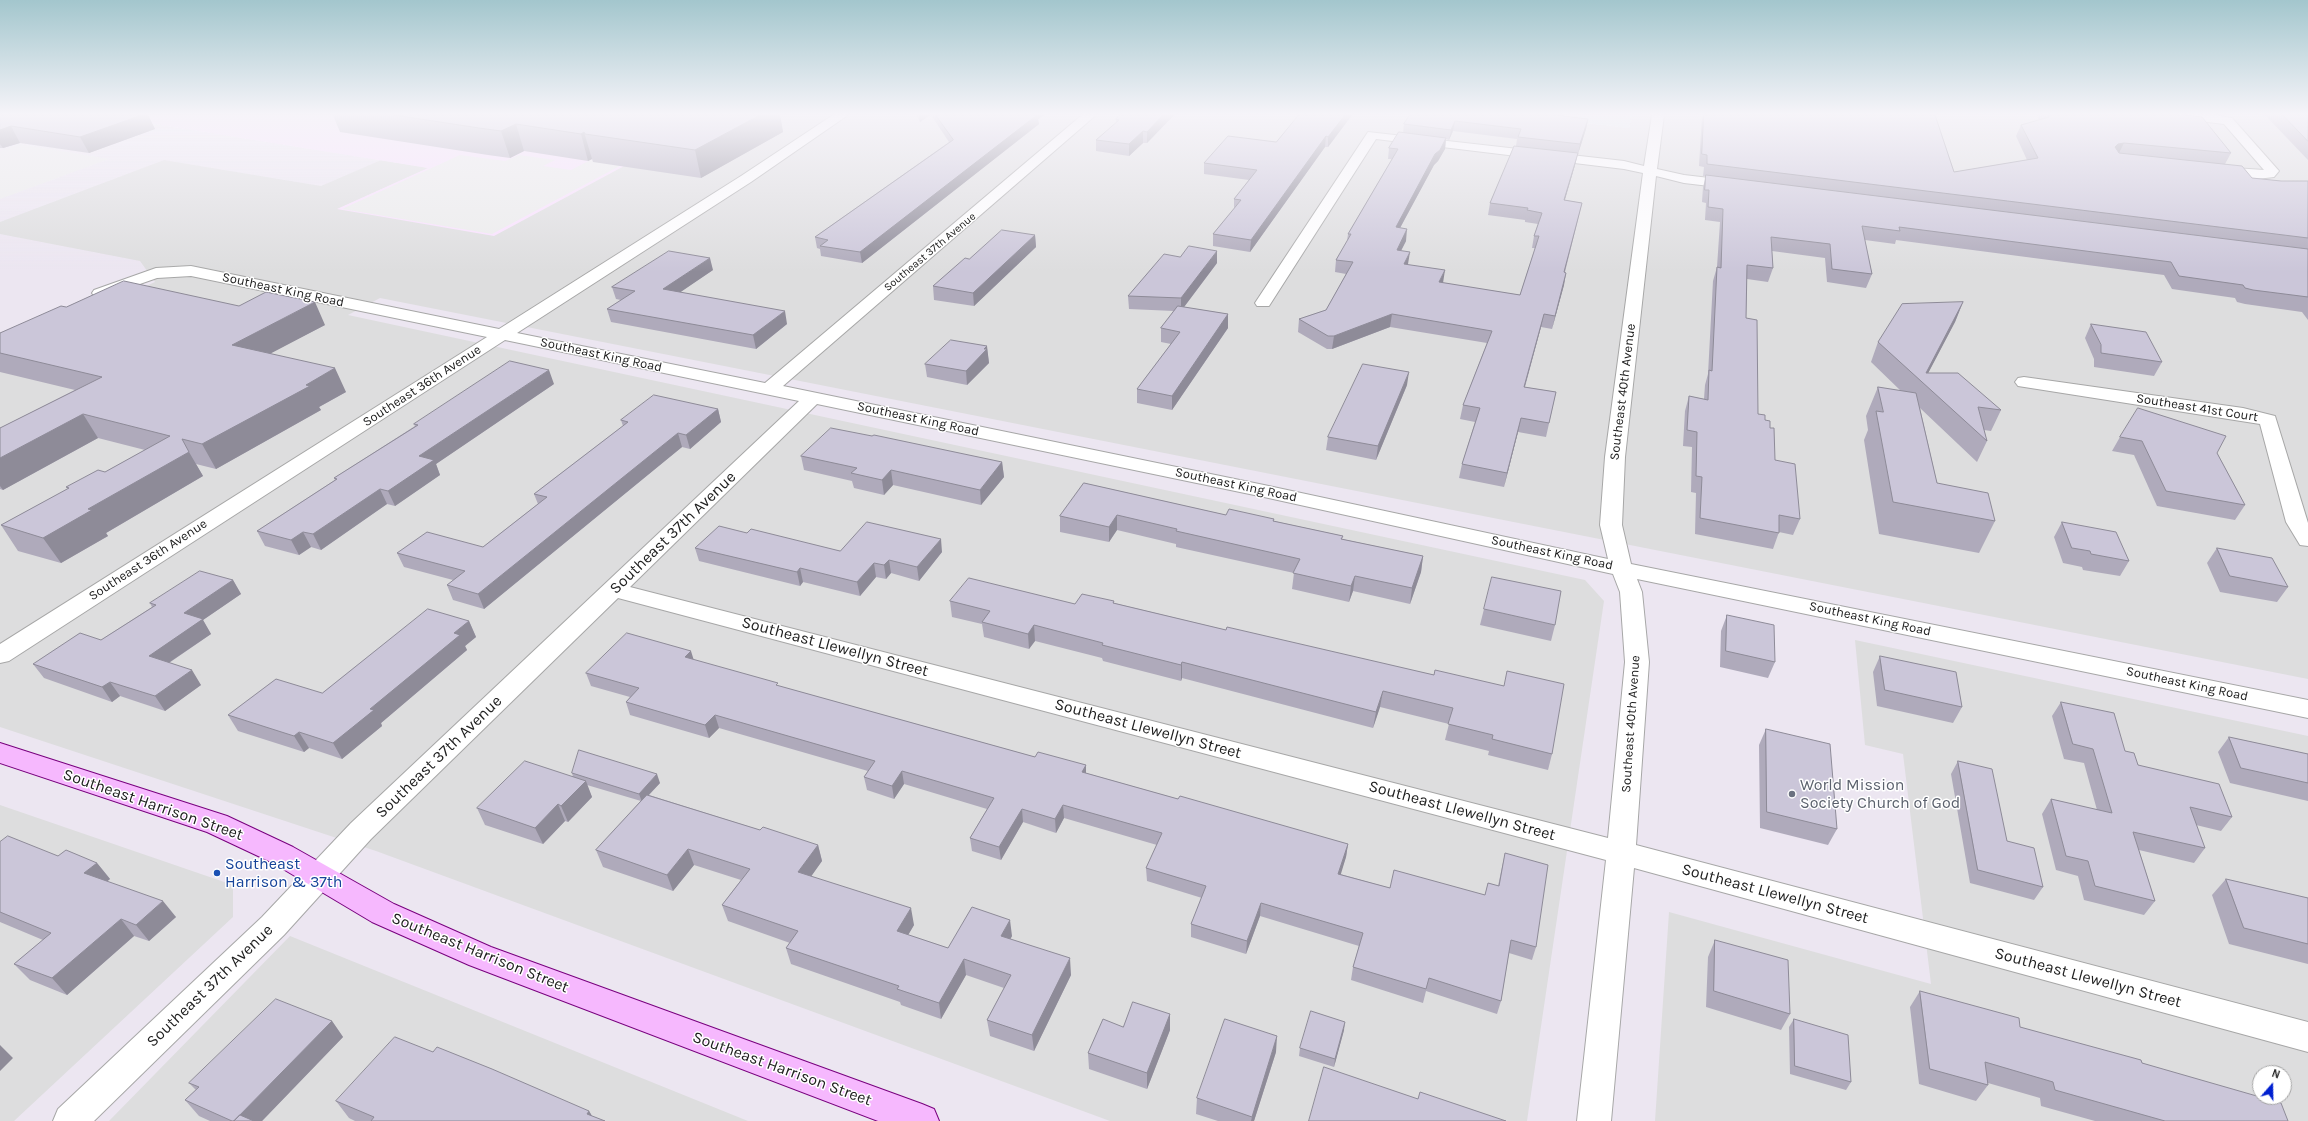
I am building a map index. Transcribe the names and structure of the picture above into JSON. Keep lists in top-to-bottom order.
{
  "streets": {
    "main road": ["Southeast Harrison Street"],
    "street": [
      "Southeast 37th Avenue",
      "Southeast King Road",
      "Southeast 36th Avenue",
      "Southeast 40th Avenue",
      "Southeast 41st Court",
      "Southeast Llewellyn Street"
    ]
  },
  "crossings": [
    ["Southeast 37th Avenue", "Southeast King Road"],
    ["Southeast 37th Avenue", "Southeast Llewellyn Street"],
    ["Southeast 37th Avenue", "Southeast Harrison Street"],
    ["Southeast King Road", "Southeast 36th Avenue"],
    ["Southeast King Road", "Southeast 40th Avenue"],
    ["Southeast 40th Avenue", "Southeast Llewellyn Street"]
  ],
  "places": ["World Mission Society Church of God", "Southeast Harrison & 37th"],
  "north": "top"
}
